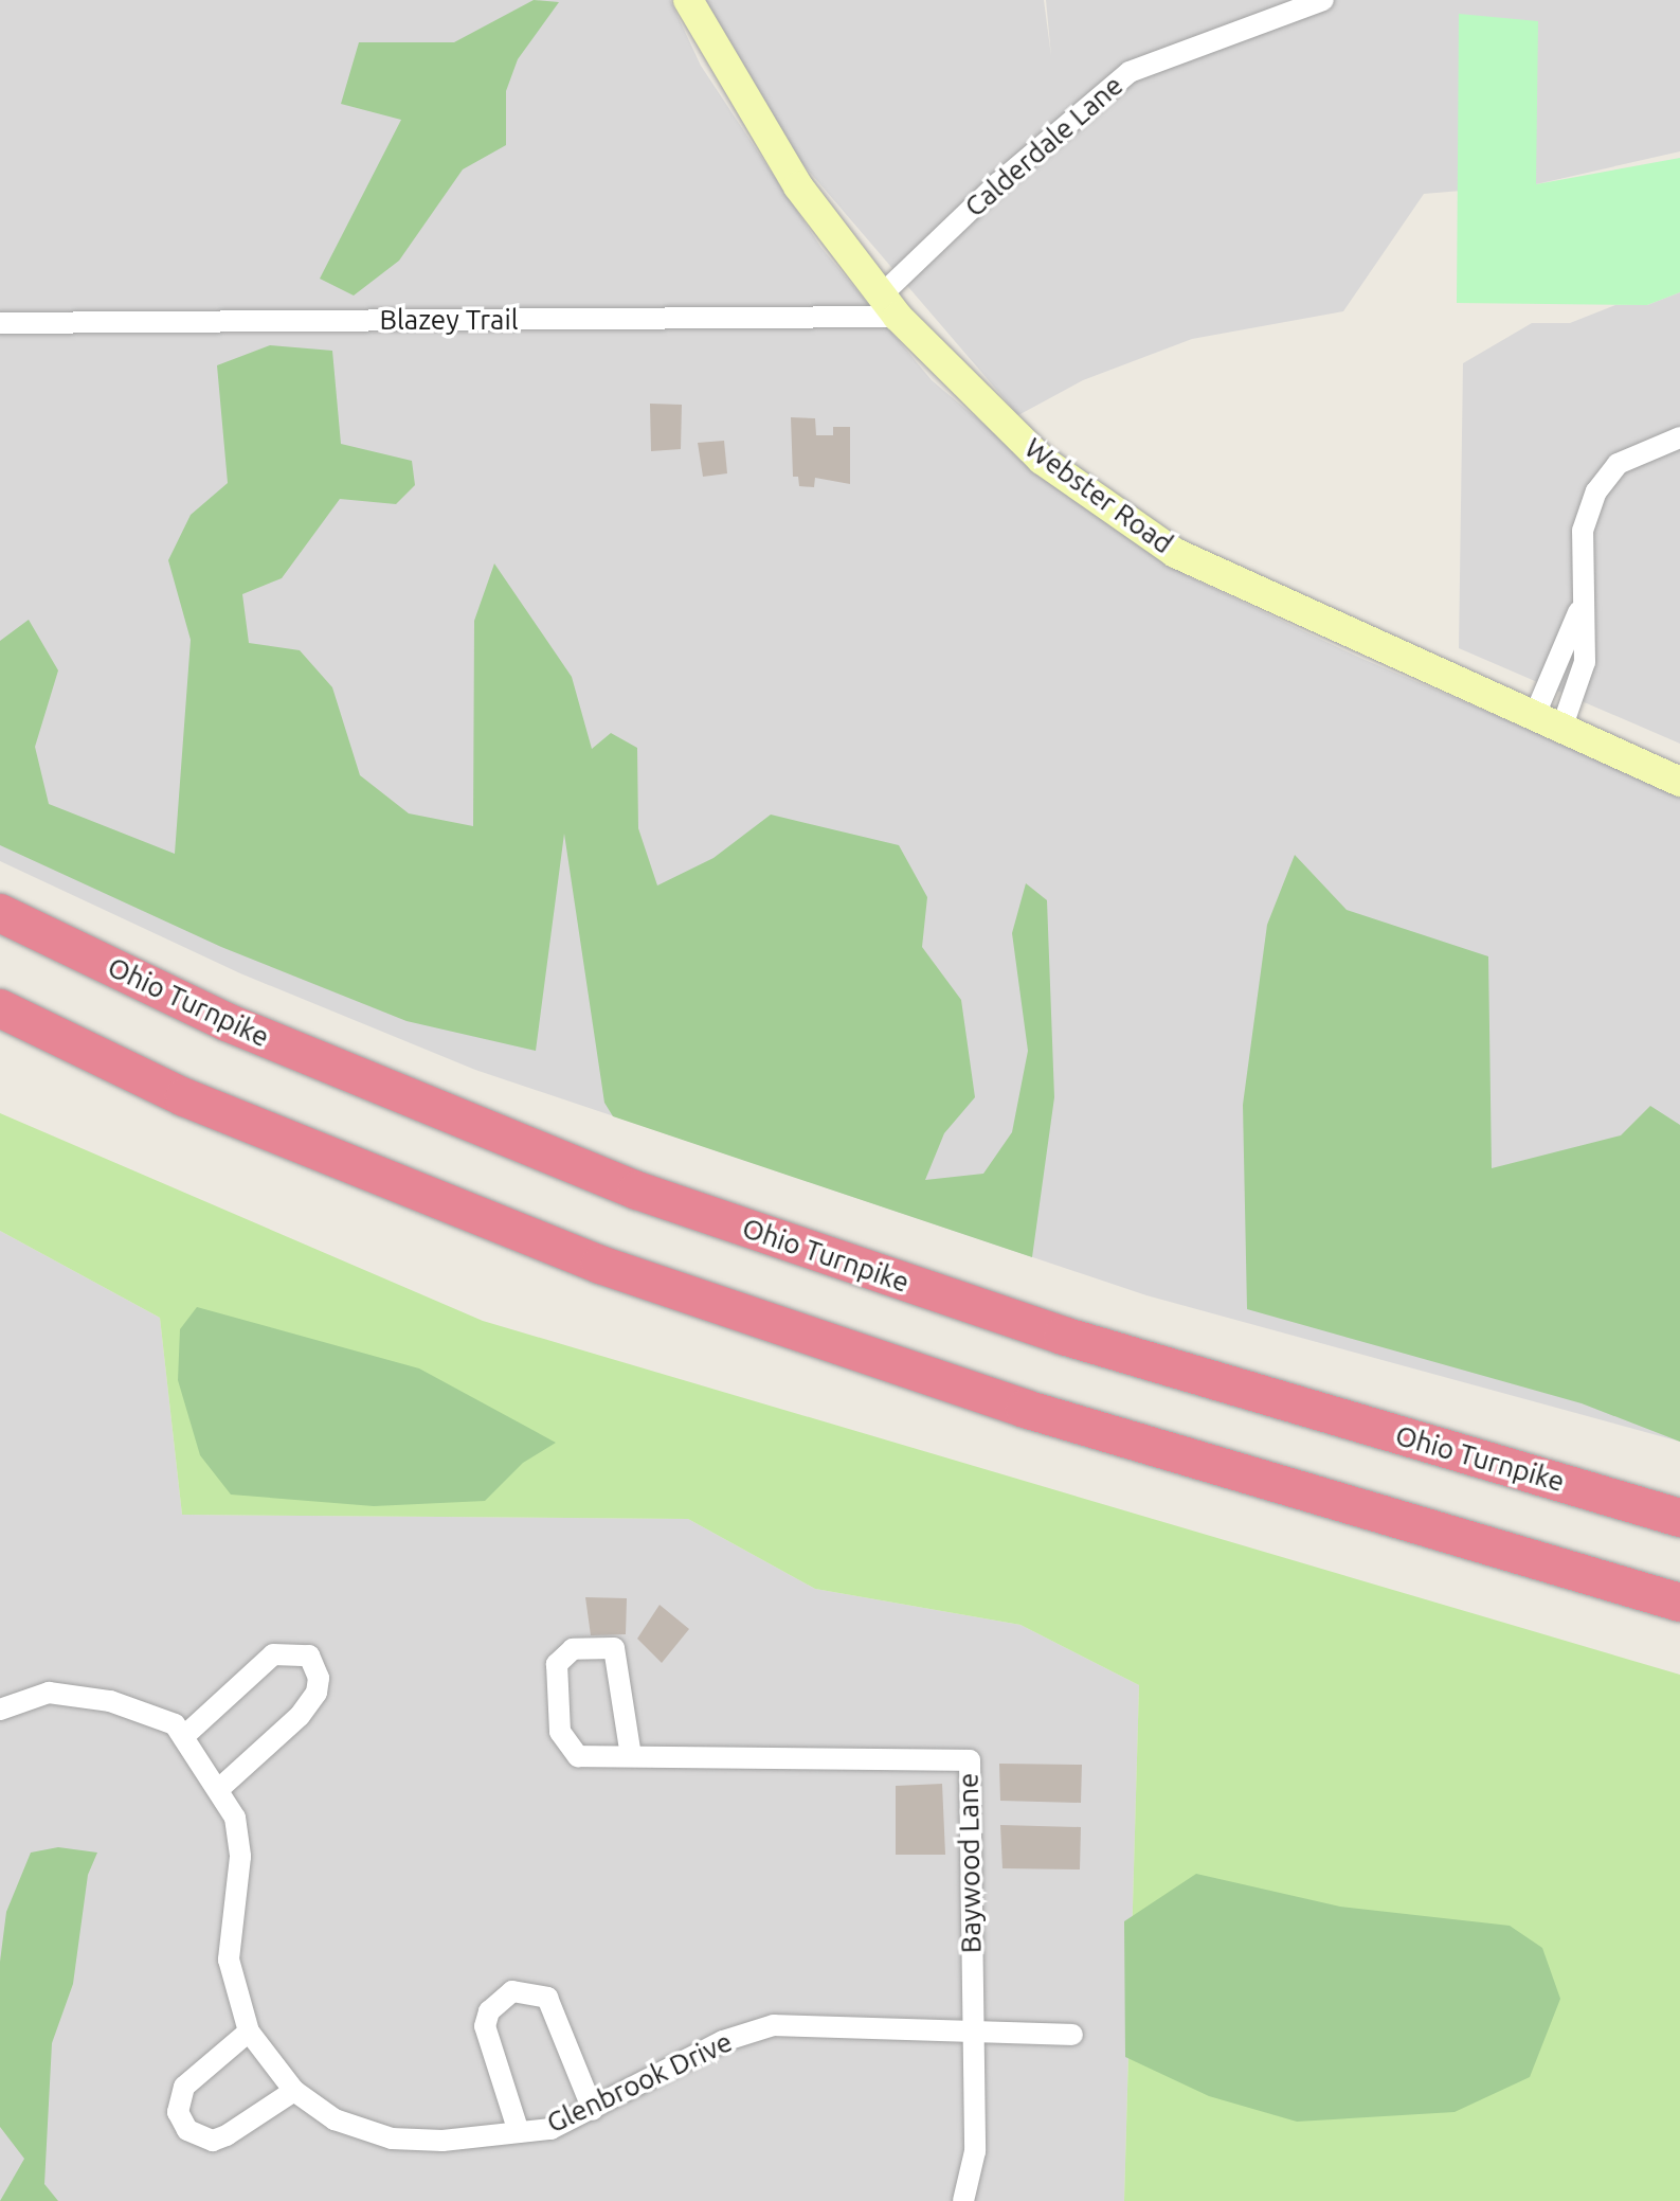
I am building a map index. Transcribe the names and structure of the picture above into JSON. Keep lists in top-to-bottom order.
{
  "streets": {
    "highway": ["Ohio Turnpike"],
    "street": [
      "Calderdale Lane",
      "Blazey Trail",
      "Webster Road",
      "Baywood Lane",
      "Glenbrook Drive"
    ]
  },
  "crossings": [
    ["Calderdale Lane", "Blazey Trail"],
    ["Calderdale Lane", "Webster Road"],
    ["Blazey Trail", "Webster Road"],
    ["Baywood Lane", "Glenbrook Drive"]
  ]
}
